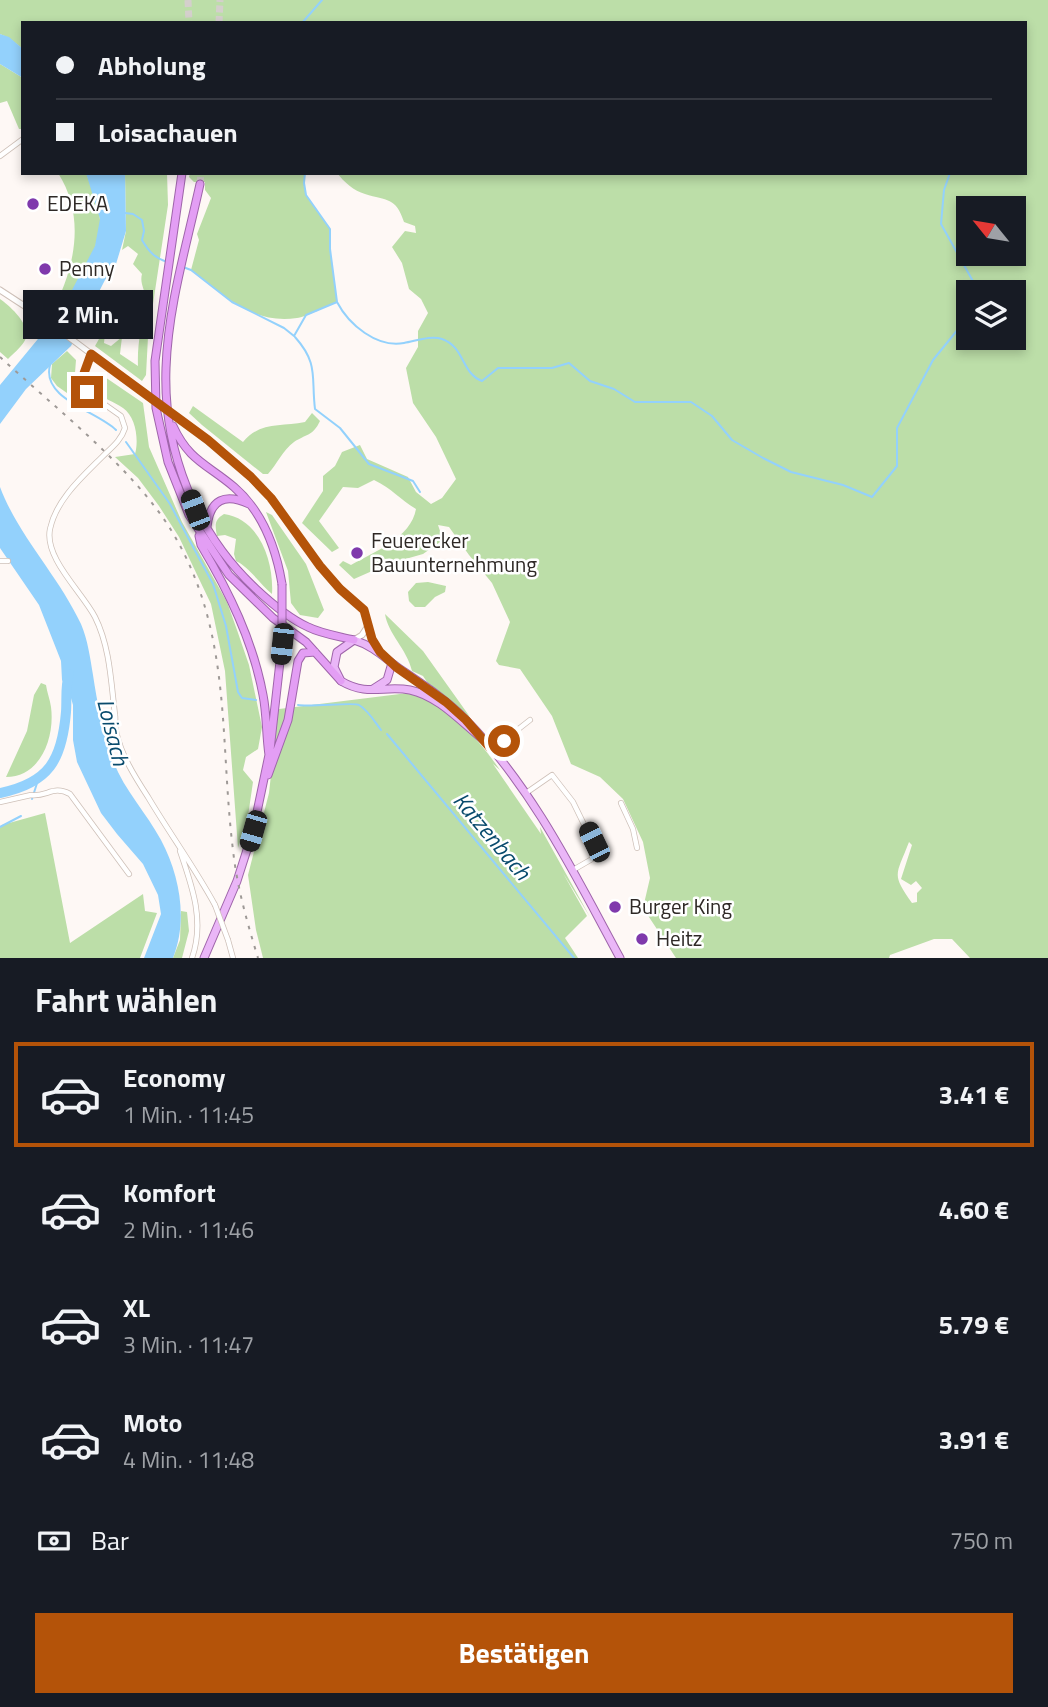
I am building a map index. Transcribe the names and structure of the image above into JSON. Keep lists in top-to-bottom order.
{
  "water": ["Loisach", "Katzenbach"],
  "places": [
    "EDEKA",
    "Penny",
    "Feuerecker Bauunternehmung",
    "Burger King",
    "Heitz"
  ],
  "north": "top left",
  "page": {
    "banner": ["Abholung", "Loisachauen"],
    "bubble": "2 Min.",
    "heading": "Fahrt wählen",
    "list": [
      {
        "name": "Economy",
        "note": "1 Min. · 11:45",
        "value": "3.41 €"
      },
      {
        "name": "Komfort",
        "note": "2 Min. · 11:46",
        "value": "4.60 €"
      },
      {
        "name": "XL",
        "note": "3 Min. · 11:47",
        "value": "5.79 €"
      },
      {
        "name": "Moto",
        "note": "4 Min. · 11:48",
        "value": "3.91 €"
      }
    ],
    "pay": ["Bar", "750 m"],
    "buttons": "Bestätigen"
  }
}
